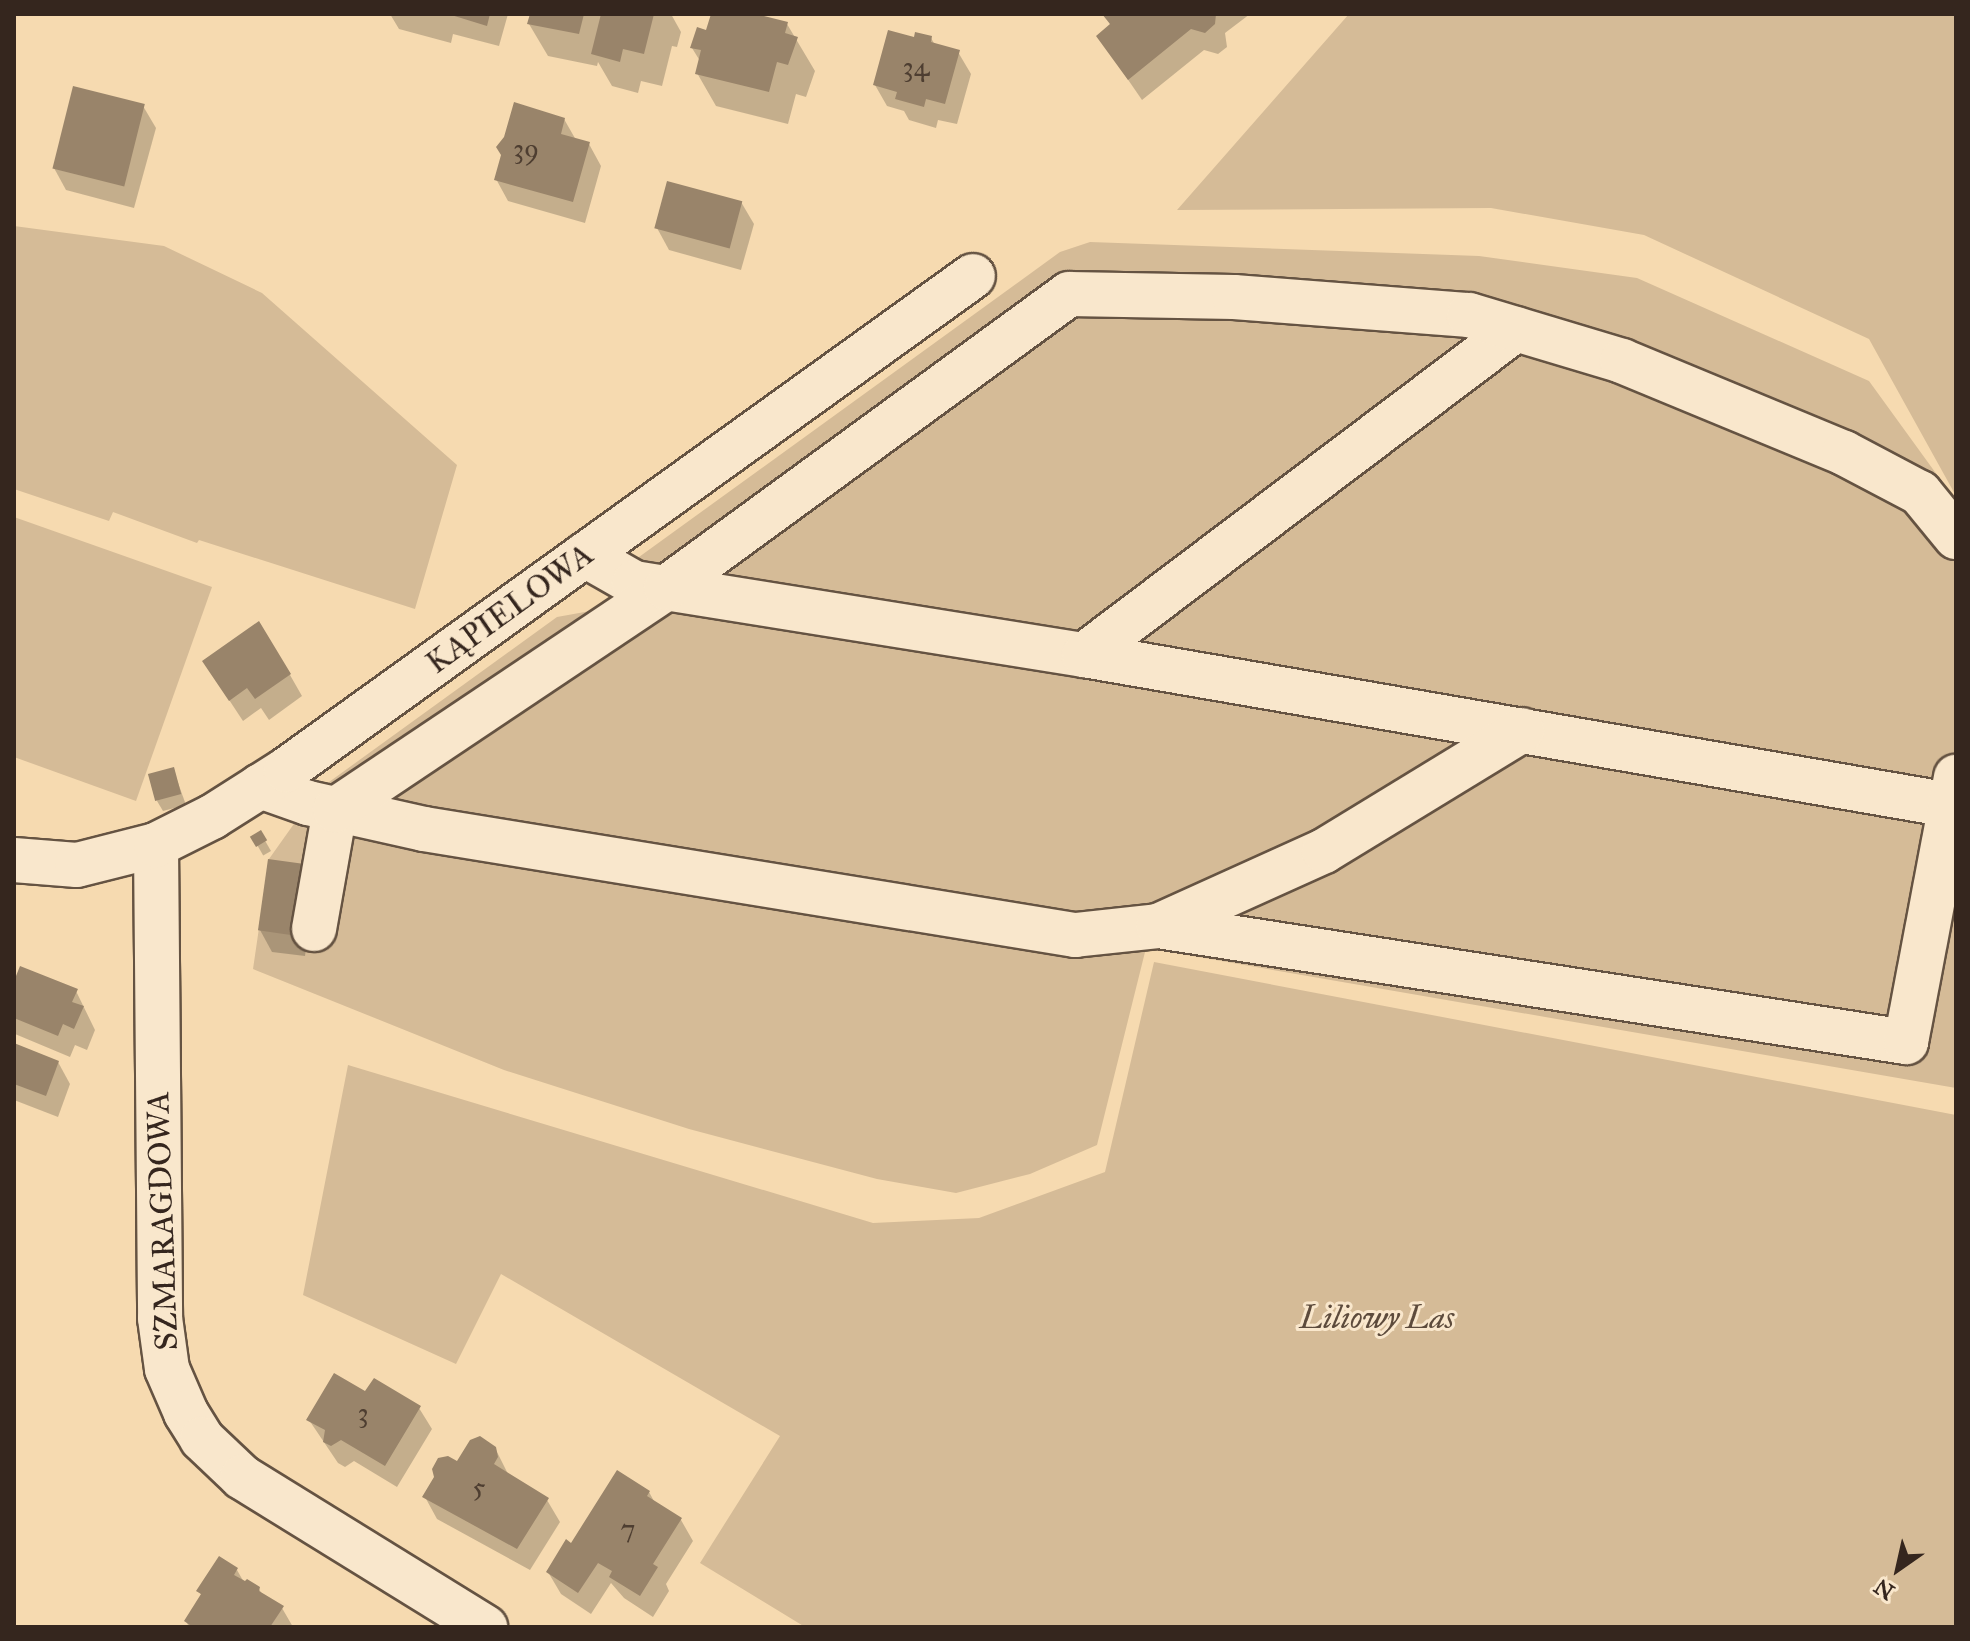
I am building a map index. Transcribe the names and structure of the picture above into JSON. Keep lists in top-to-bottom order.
{
  "streets": {
    "street": ["KĄPIELOWA", "SZMARAGDOWA"]
  },
  "crossings": [
    ["KĄPIELOWA", "SZMARAGDOWA"]
  ],
  "parks": ["Liliowy Las"],
  "house_numbers": [
    "34",
    "39",
    "3",
    "5",
    "7"
  ],
  "north": "bottom left"
}
